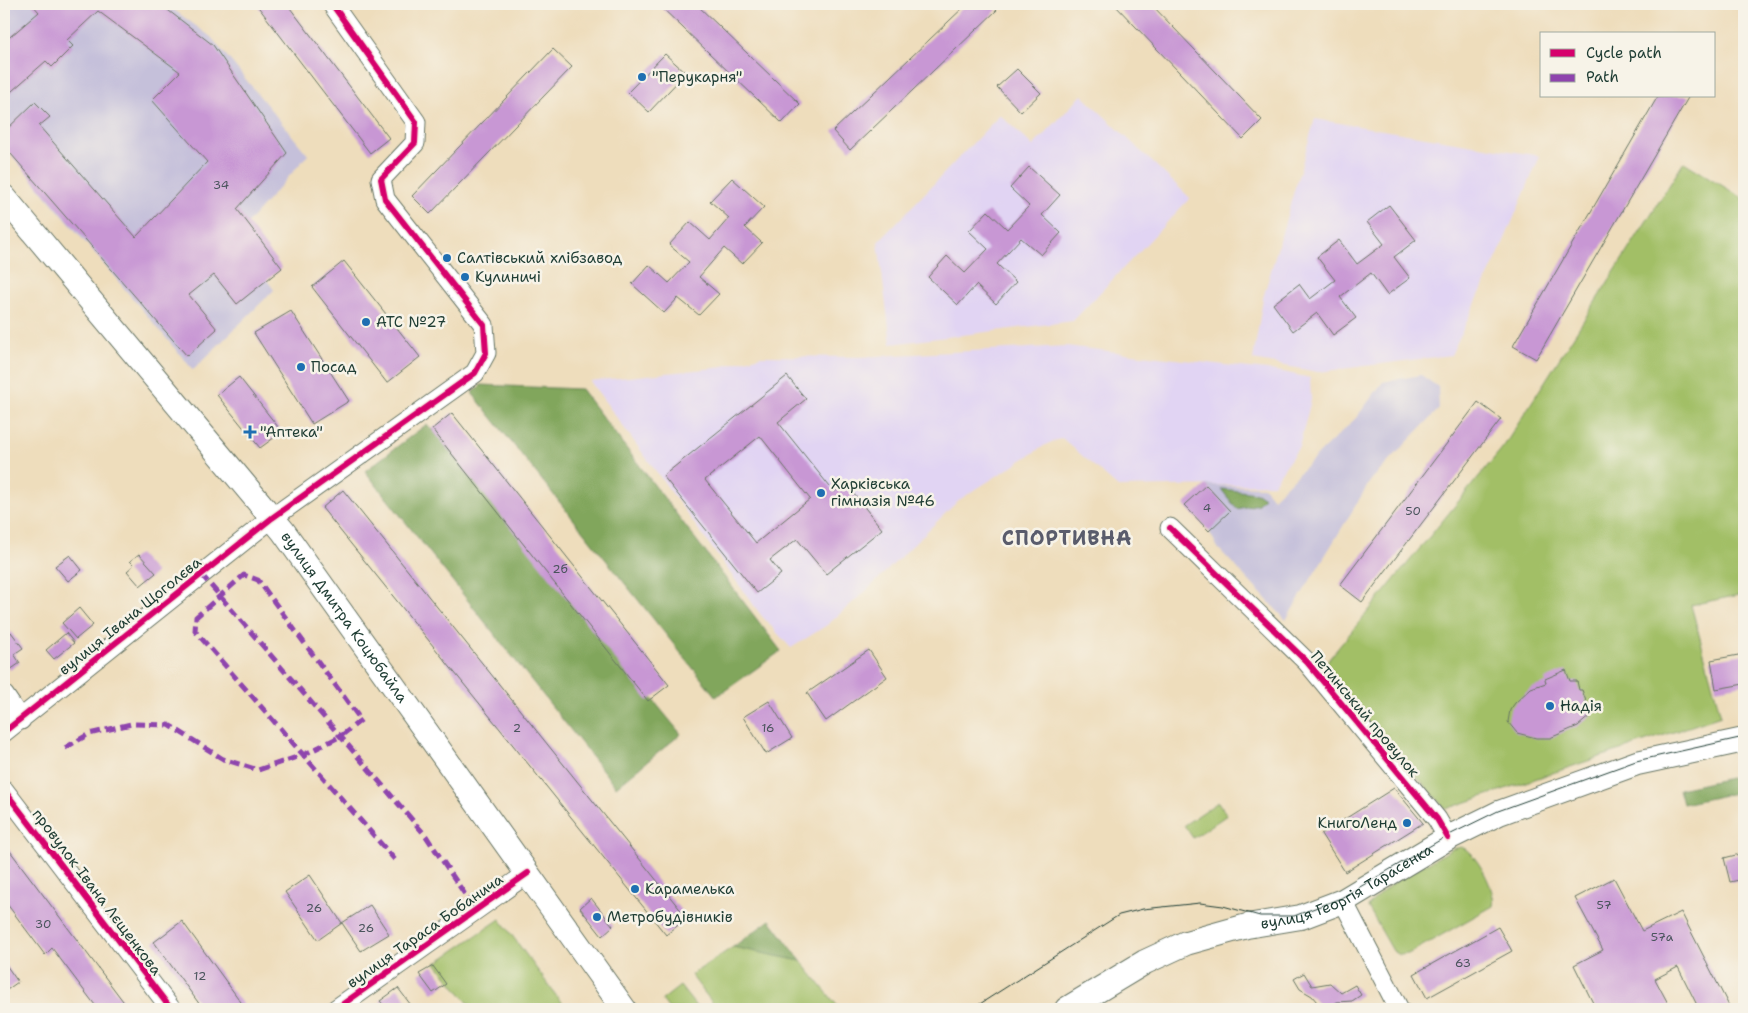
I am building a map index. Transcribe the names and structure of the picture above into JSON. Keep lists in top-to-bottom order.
{
  "streets": {
    "main road": ["вулиця Дмитра Коцюбайла", "вулиця Георгія Тарасенка"],
    "street": [
      "вулиця Івана Щоголєва",
      "Петинський провулок",
      "провулок Івана Лєщенкова",
      "вулиця Тараса Бобанича"
    ]
  },
  "crossings": [
    ["вулиця Івана Щоголєва", "вулиця Дмитра Коцюбайла"],
    ["вулиця Дмитра Коцюбайла", "вулиця Тараса Бобанича"],
    ["Петинський провулок", "вулиця Георгія Тарасенка"]
  ],
  "districts": ["СПОРТИВНА"],
  "places": {
    "other": [
      "\"Перукарня\"",
      "Салтівський хлібзавод",
      "Кулиничі",
      "АТС №27",
      "Посад",
      "Харківська гімназія №46",
      "Надія",
      "КнигоЛенд",
      "Карамелька",
      "Метробудівників"
    ],
    "health": ["\"Аптека\""]
  },
  "house_numbers": [
    "34",
    "4",
    "50",
    "2б",
    "2",
    "16",
    "57",
    "26",
    "30",
    "26",
    "57а",
    "63",
    "12"
  ],
  "legend": ["Cycle path", "Path"]
}
